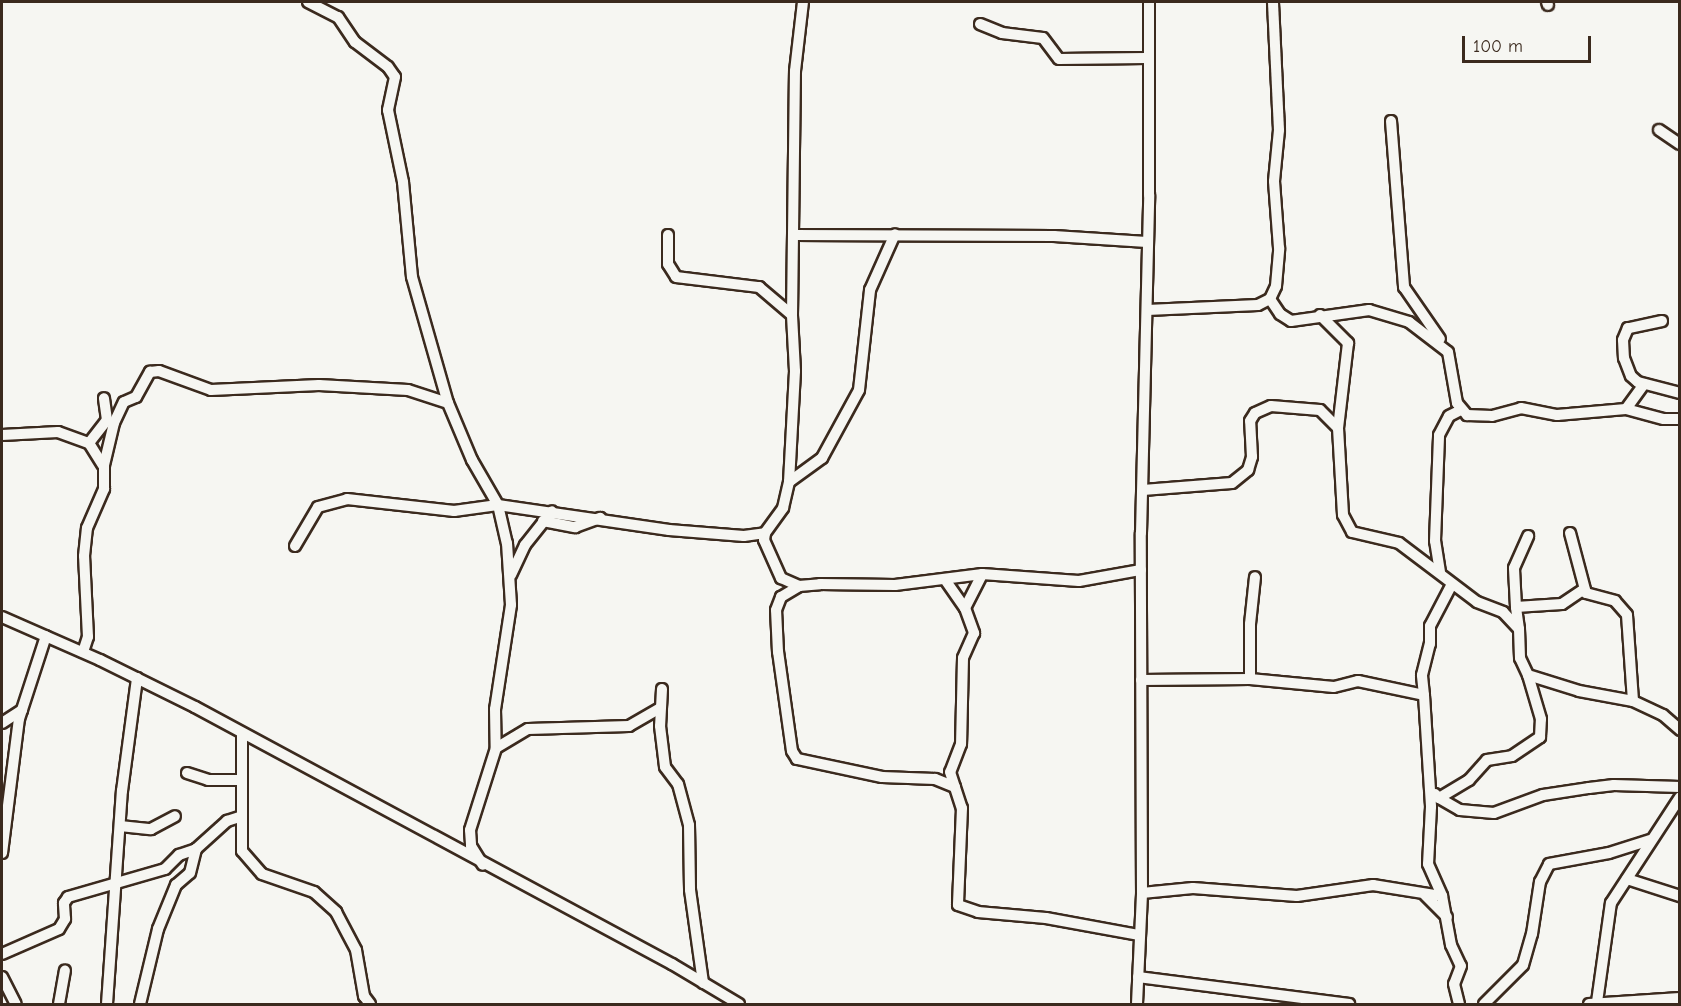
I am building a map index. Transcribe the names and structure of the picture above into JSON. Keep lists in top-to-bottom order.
{
  "scale_bar": "100 m"
}
